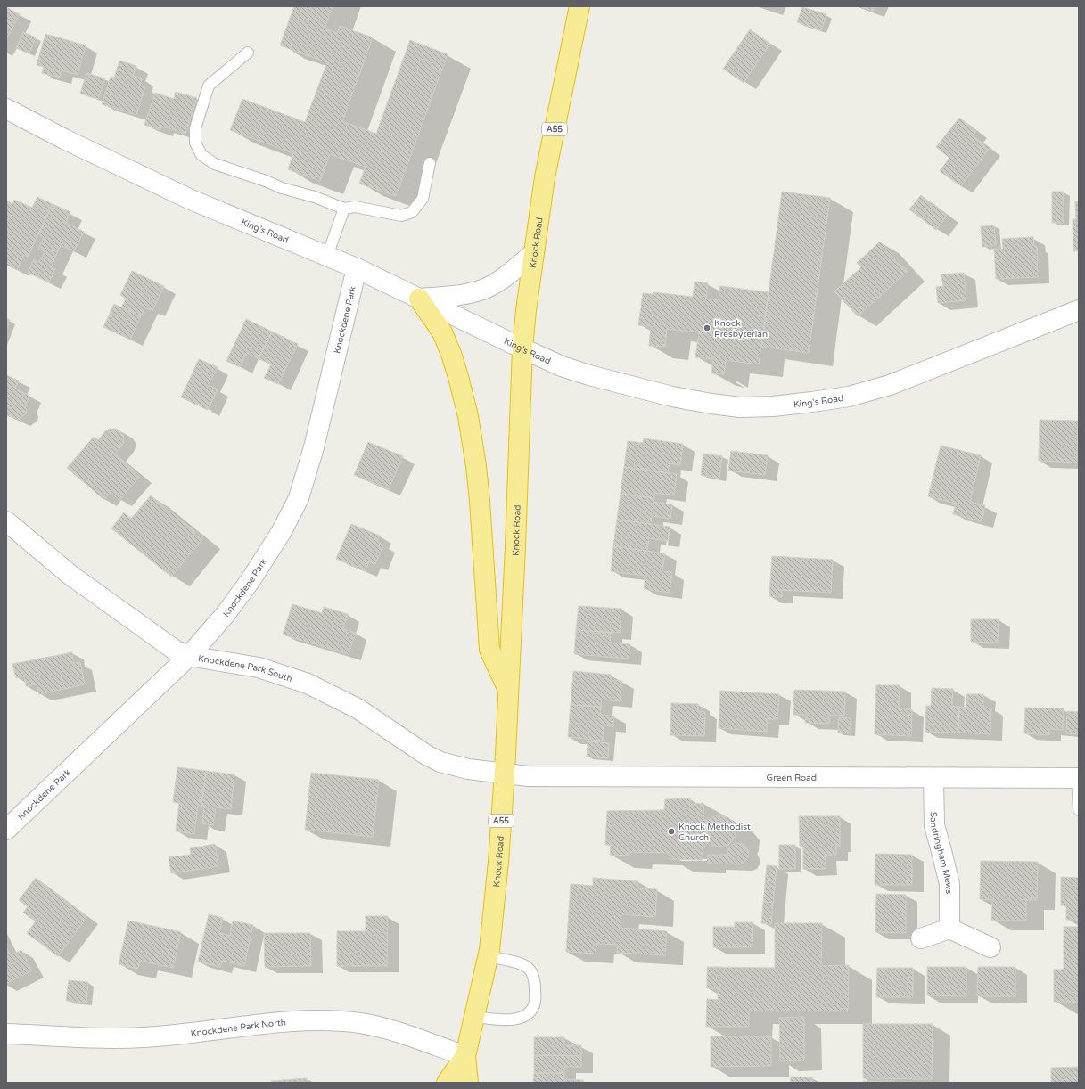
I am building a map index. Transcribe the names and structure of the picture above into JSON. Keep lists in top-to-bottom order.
{
  "streets": {
    "highway": ["A55", "Knock Road"],
    "street": [
      "King's Road",
      "Knockdene Park",
      "Knockdene Park South",
      "Green Road",
      "Sandringham Mews",
      "Knockdene Park North"
    ]
  },
  "crossings": [
    ["King's Road", "Knock Road"],
    ["King's Road", "Knockdene Park"],
    ["Knock Road", "Knockdene Park South"],
    ["Knock Road", "Green Road"],
    ["Knock Road", "Knockdene Park North"],
    ["Knockdene Park", "Knockdene Park South"],
    ["Knockdene Park South", "Green Road"],
    ["Green Road", "Sandringham Mews"]
  ],
  "places": ["Knock Presbyterian", "Knock Methodist Church"]
}
